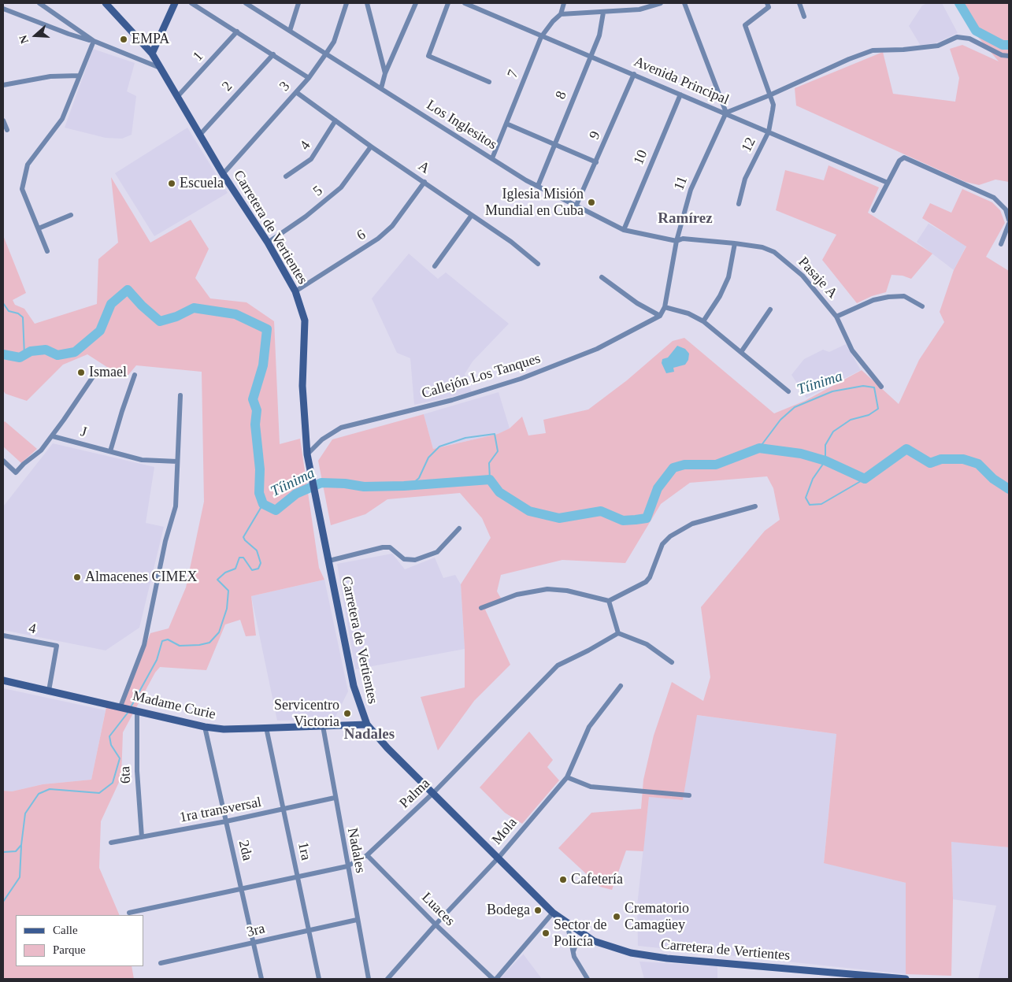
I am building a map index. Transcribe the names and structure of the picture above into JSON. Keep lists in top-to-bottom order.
{
  "streets": {
    "main road": ["Carretera de Vertientes", "Madame Curie"],
    "street": [
      "1",
      "7",
      "Avenida Principal",
      "2",
      "3",
      "8",
      "Los Inglesitos",
      "9",
      "12",
      "4",
      "10",
      "A",
      "11",
      "5",
      "6",
      "Pasaje A",
      "Callejón Los Tanques",
      "J",
      "6ta",
      "Palma",
      "1ra transversal",
      "Mola",
      "2da",
      "Nadales",
      "1ra",
      "Luaces",
      "3ra"
    ]
  },
  "crossings": [
    ["1", "Carretera de Vertientes"],
    ["7", "Avenida Principal"],
    ["7", "Los Inglesitos"],
    ["Avenida Principal", "8"],
    ["Avenida Principal", "9"],
    ["Avenida Principal", "12"],
    ["Avenida Principal", "10"],
    ["Avenida Principal", "11"],
    ["2", "Carretera de Vertientes"],
    ["3", "Los Inglesitos"],
    ["3", "A"],
    ["3", "Carretera de Vertientes"],
    ["8", "Los Inglesitos"],
    ["Los Inglesitos", "9"],
    ["Los Inglesitos", "10"],
    ["Los Inglesitos", "11"],
    ["Los Inglesitos", "Pasaje A"],
    ["4", "A"],
    ["4", "Madame Curie"],
    ["A", "5"],
    ["A", "6"],
    ["11", "Pasaje A"],
    ["11", "Callejón Los Tanques"],
    ["5", "Carretera de Vertientes"],
    ["Carretera de Vertientes", "6"],
    ["Carretera de Vertientes", "Callejón Los Tanques"],
    ["Carretera de Vertientes", "Madame Curie"],
    ["Carretera de Vertientes", "Palma"],
    ["Carretera de Vertientes", "Mola"],
    ["Madame Curie", "6ta"],
    ["Madame Curie", "2da"],
    ["Madame Curie", "Nadales"],
    ["Madame Curie", "1ra"],
    ["6ta", "1ra transversal"],
    ["Palma", "2da"],
    ["Palma", "Nadales"],
    ["Palma", "1ra"],
    ["Palma", "Luaces"],
    ["1ra transversal", "2da"],
    ["1ra transversal", "Nadales"],
    ["1ra transversal", "1ra"],
    ["Mola", "Luaces"],
    ["2da", "3ra"],
    ["Nadales", "3ra"],
    ["1ra", "3ra"]
  ],
  "districts": ["Ramírez", "Nadales"],
  "water": ["Tíinima"],
  "places": [
    "EMPA",
    "Escuela",
    "Iglesia Misión Mundial en Cuba",
    "Ismael",
    "Almacenes CIMEX",
    "Servicentro Victoria",
    "Cafetería",
    "Bodega",
    "Crematorio Camagüey",
    "Sector de Policía"
  ],
  "legend": ["Calle", "Parque"],
  "north": "left"
}
